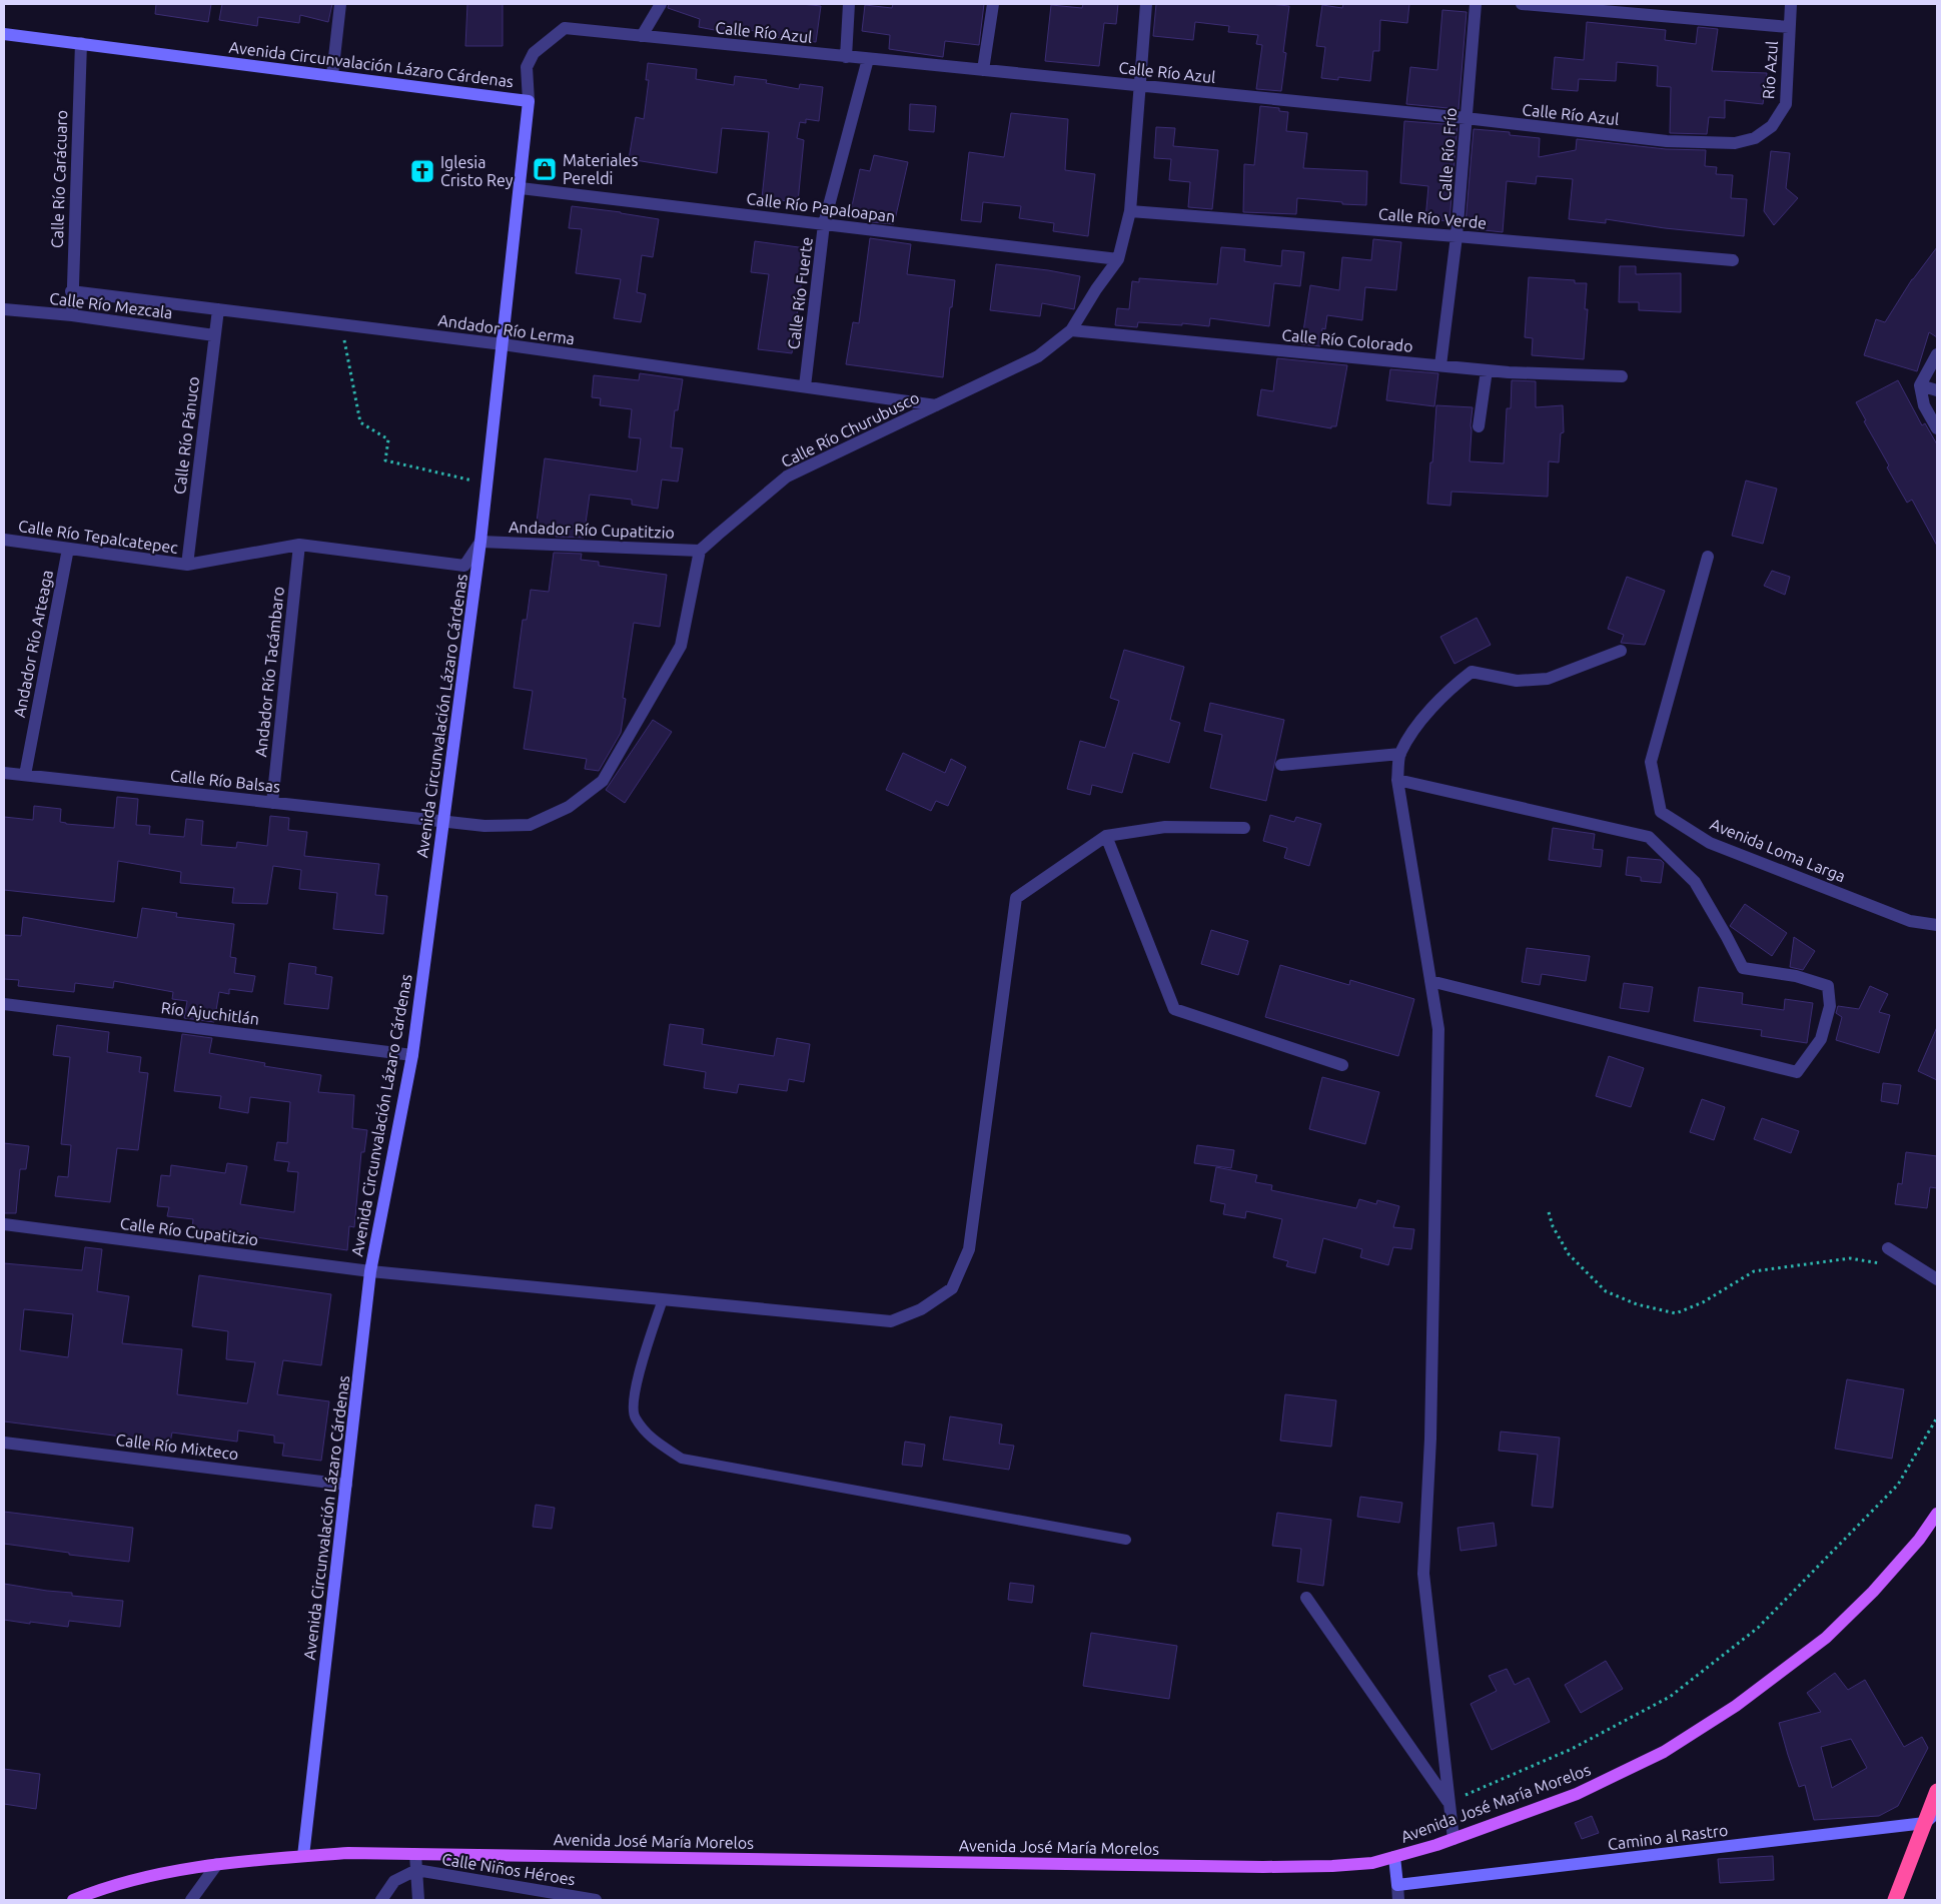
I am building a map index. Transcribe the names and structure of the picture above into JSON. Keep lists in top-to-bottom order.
{
  "streets": {
    "main road": ["Avenida José María Morelos"],
    "street": [
      "Calle Río Azul",
      "Avenida Circunvalación Lázaro Cárdenas",
      "Río Azul",
      "Calle Río Frío",
      "Calle Río Carácuaro",
      "Calle Río Papaloapan",
      "Calle Río Verde",
      "Calle Río Fuerte",
      "Calle Río Mezcala",
      "Andador Río Lerma",
      "Calle Río Colorado",
      "Calle Río Churubusco",
      "Calle Río Pánuco",
      "Andador Río Cupatitzio",
      "Calle Río Tepalcatepec",
      "Andador Río Arteaga",
      "Andador Río Tacámbaro",
      "Calle Río Balsas",
      "Avenida Loma Larga",
      "Río Ajuchitlán",
      "Calle Río Cupatitzio",
      "Calle Río Mixteco",
      "Camino al Rastro",
      "Calle Niños Héroes"
    ]
  },
  "crossings": [
    ["Calle Río Azul", "Avenida Circunvalación Lázaro Cárdenas"],
    ["Calle Río Azul", "Río Azul"],
    ["Calle Río Azul", "Calle Río Frío"],
    ["Calle Río Azul", "Calle Río Fuerte"],
    ["Calle Río Azul", "Calle Río Churubusco"],
    ["Avenida Circunvalación Lázaro Cárdenas", "Calle Río Carácuaro"],
    ["Avenida Circunvalación Lázaro Cárdenas", "Calle Río Papaloapan"],
    ["Avenida Circunvalación Lázaro Cárdenas", "Andador Río Lerma"],
    ["Avenida Circunvalación Lázaro Cárdenas", "Andador Río Cupatitzio"],
    ["Avenida Circunvalación Lázaro Cárdenas", "Calle Río Tepalcatepec"],
    ["Avenida Circunvalación Lázaro Cárdenas", "Calle Río Balsas"],
    ["Avenida Circunvalación Lázaro Cárdenas", "Río Ajuchitlán"],
    ["Avenida Circunvalación Lázaro Cárdenas", "Calle Río Cupatitzio"],
    ["Avenida Circunvalación Lázaro Cárdenas", "Calle Río Mixteco"],
    ["Avenida Circunvalación Lázaro Cárdenas", "Avenida José María Morelos"],
    ["Calle Río Frío", "Calle Río Verde"],
    ["Calle Río Frío", "Calle Río Colorado"],
    ["Calle Río Carácuaro", "Calle Río Mezcala"],
    ["Calle Río Carácuaro", "Andador Río Lerma"],
    ["Calle Río Papaloapan", "Calle Río Fuerte"],
    ["Calle Río Papaloapan", "Calle Río Churubusco"],
    ["Calle Río Verde", "Calle Río Churubusco"],
    ["Calle Río Fuerte", "Andador Río Lerma"],
    ["Calle Río Mezcala", "Calle Río Pánuco"],
    ["Andador Río Lerma", "Calle Río Churubusco"],
    ["Andador Río Lerma", "Calle Río Pánuco"],
    ["Calle Río Colorado", "Calle Río Churubusco"],
    ["Calle Río Churubusco", "Andador Río Cupatitzio"],
    ["Calle Río Pánuco", "Calle Río Tepalcatepec"],
    ["Andador Río Cupatitzio", "Calle Río Tepalcatepec"],
    ["Calle Río Tepalcatepec", "Andador Río Arteaga"],
    ["Calle Río Tepalcatepec", "Andador Río Tacámbaro"],
    ["Andador Río Arteaga", "Calle Río Balsas"],
    ["Andador Río Tacámbaro", "Calle Río Balsas"]
  ],
  "places": {
    "shop": ["Materiales Pereldi"],
    "church": ["Iglesia Cristo Rey"]
  }
}
